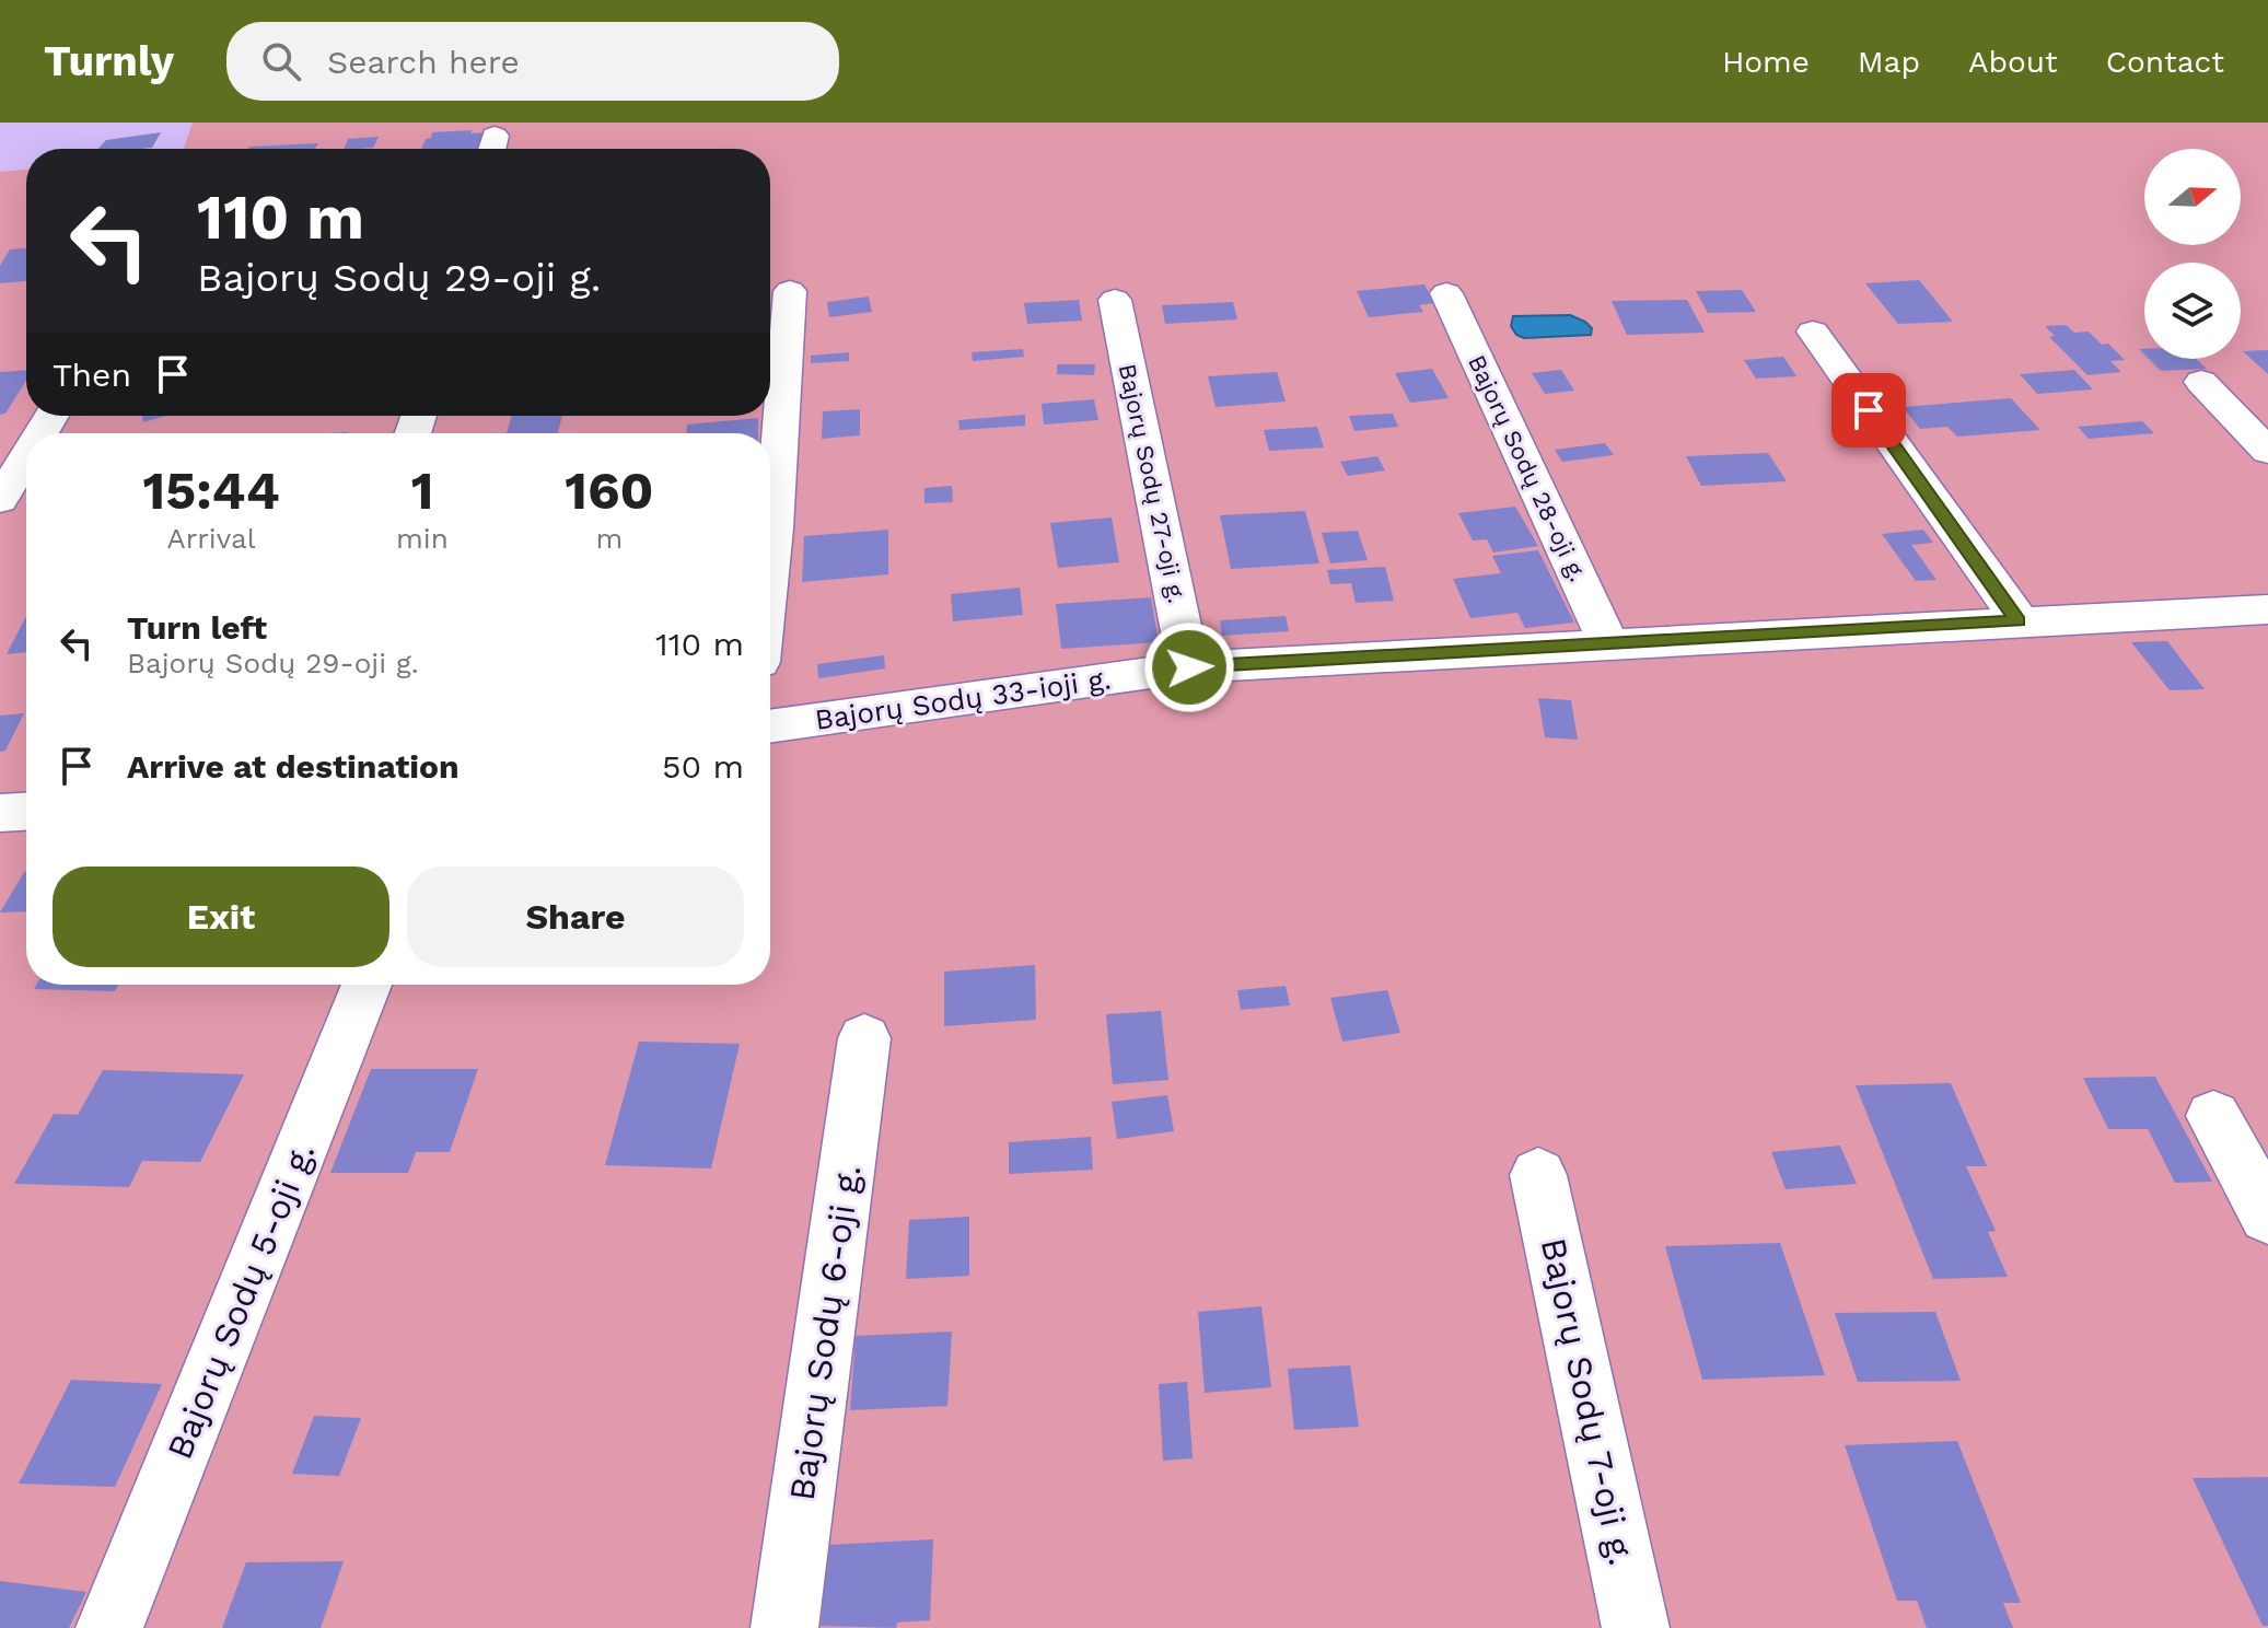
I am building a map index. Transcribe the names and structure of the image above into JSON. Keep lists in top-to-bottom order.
{
  "streets": {
    "street": [
      "Bajorų Sodų 28-oji g.",
      "Bajorų Sodų 27-oji g.",
      "Bajorų Sodų 33-ioji g.",
      "Bajorų Sodų 5-oji g.",
      "Bajorų Sodų 6-oji g.",
      "Bajorų Sodų 7-oji g."
    ]
  },
  "crossings": [
    ["Bajorų Sodų 28-oji g.", "Bajorų Sodų 33-ioji g."],
    ["Bajorų Sodų 27-oji g.", "Bajorų Sodų 33-ioji g."]
  ],
  "north": "right",
  "page": {
    "header": "Turnly",
    "search": "Search here",
    "nav": [
      "Home",
      "Map",
      "About",
      "Contact"
    ],
    "turn": ["110 m", "Bajorų Sodų 29-oji g."],
    "then": "Then",
    "eta": [
      "15:44",
      "Arrival",
      "1",
      "min",
      "160",
      "m"
    ],
    "list": [
      {
        "name": "Turn left",
        "note": "Bajorų Sodų 29-oji g.",
        "value": "110 m"
      },
      {
        "name": "Arrive at destination",
        "value": "50 m"
      }
    ],
    "buttons": ["Exit", "Share"]
  }
}
